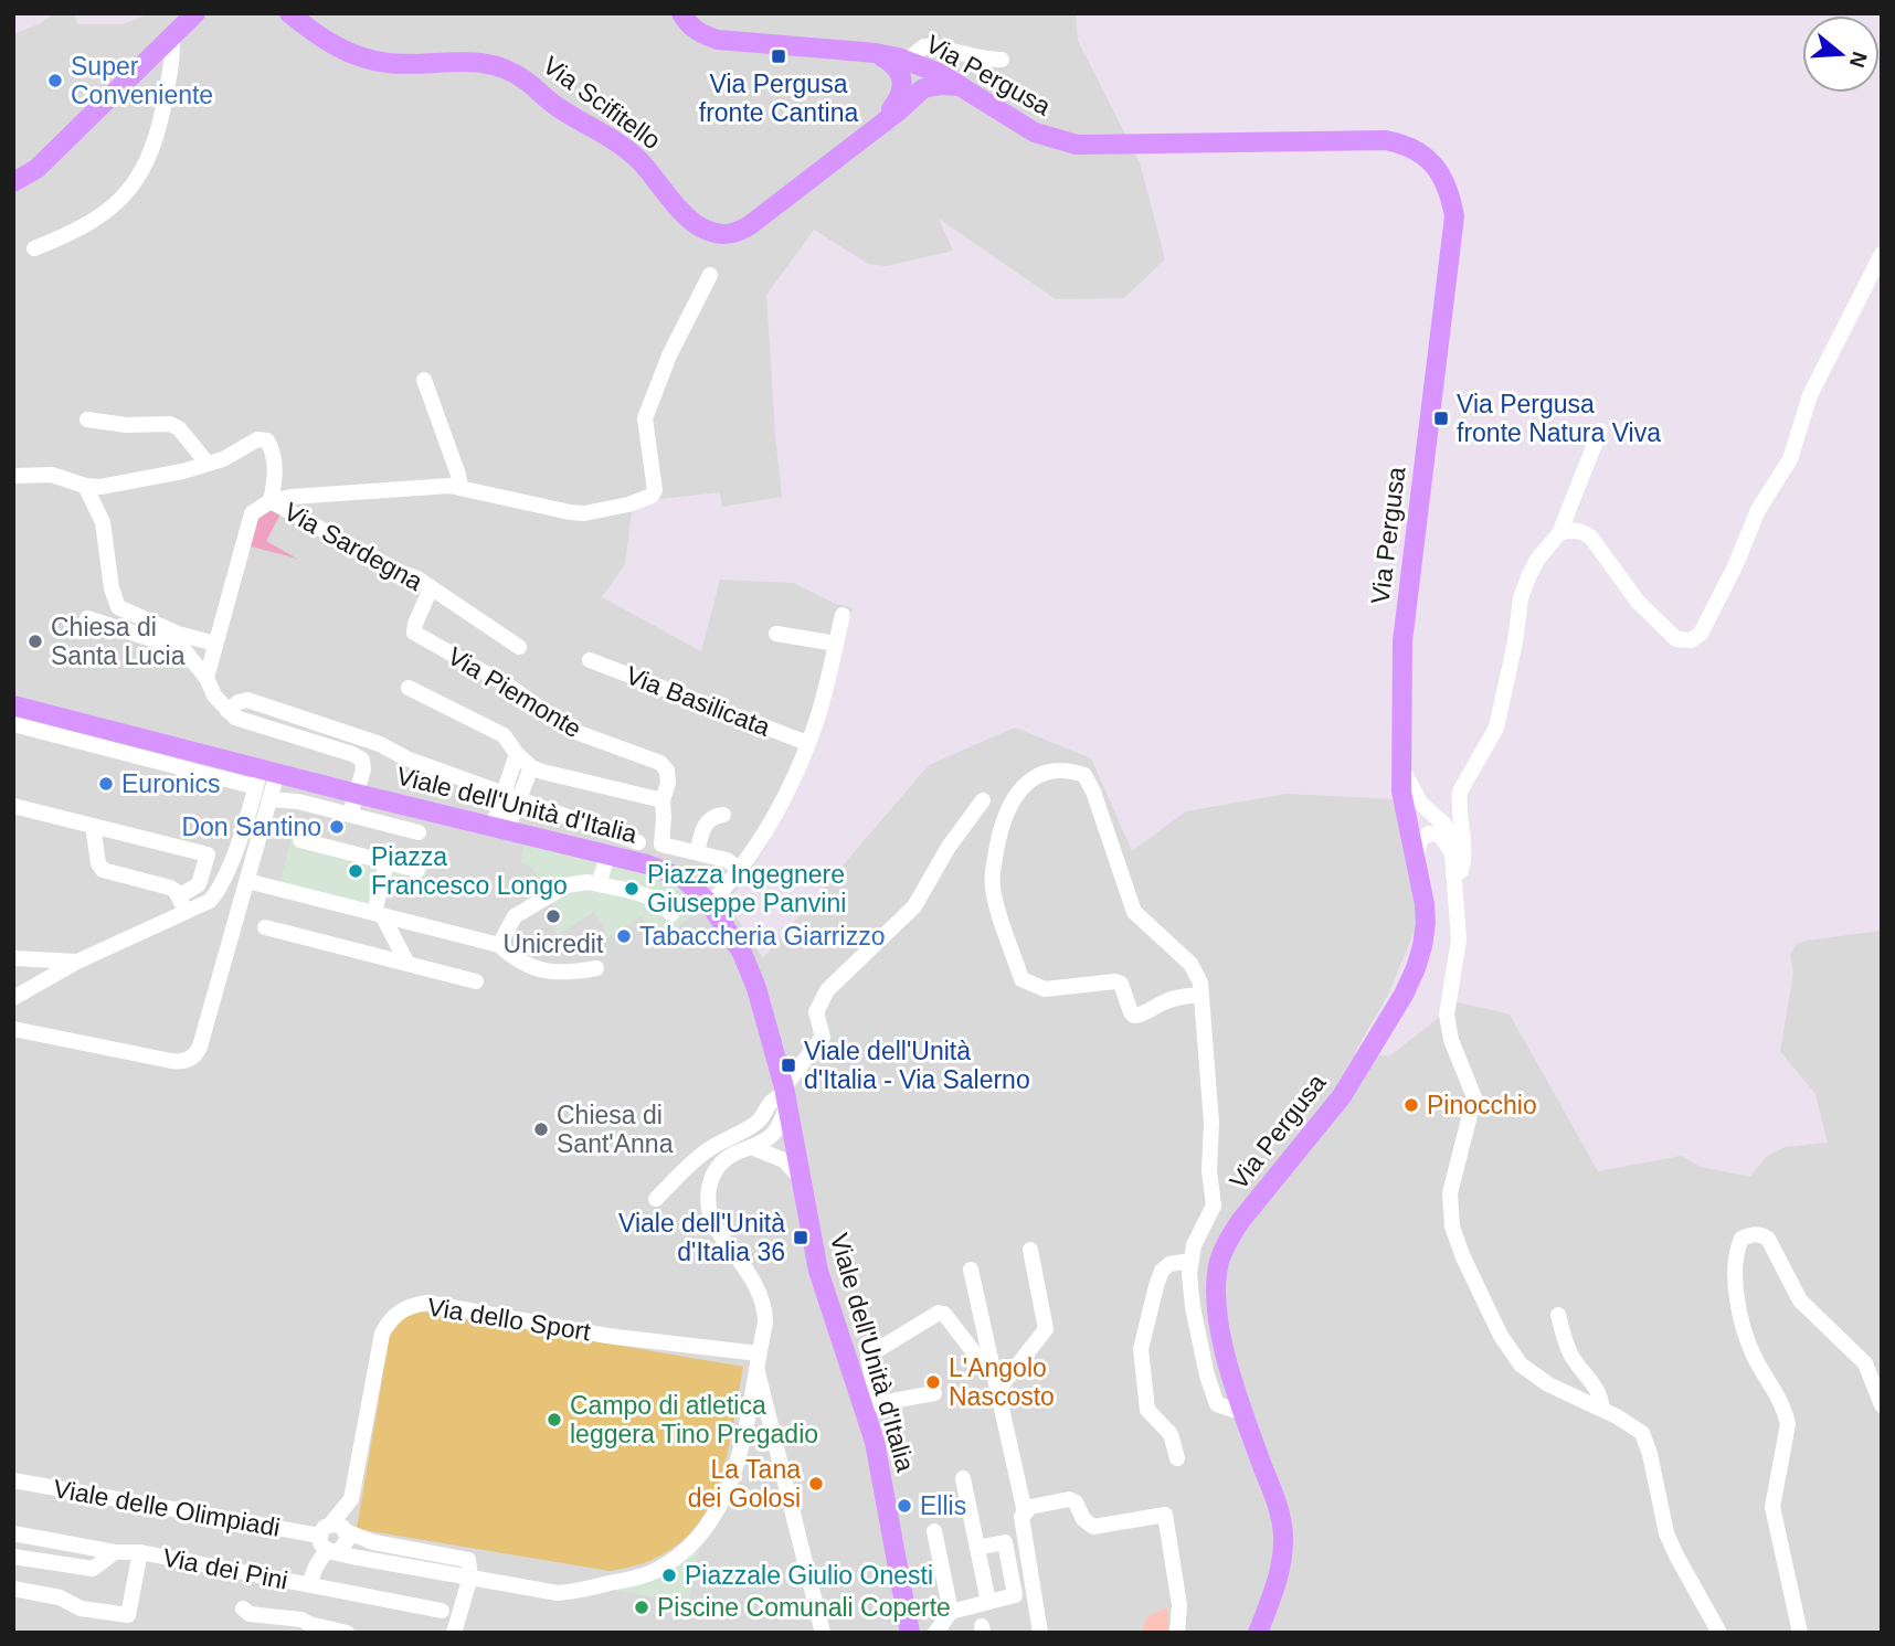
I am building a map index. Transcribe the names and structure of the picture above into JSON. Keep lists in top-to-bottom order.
{
  "streets": {
    "main road": ["Via Pergusa", "Via Scifitello", "Viale dell'Unità d'Italia"],
    "street": [
      "Via Sardegna",
      "Via Piemonte",
      "Via Basilicata",
      "Via dello Sport",
      "Viale delle Olimpiadi",
      "Via dei Pini"
    ]
  },
  "crossings": [
    ["Via Sardegna", "Via Piemonte"],
    ["Viale dell'Unità d'Italia", "Viale delle Olimpiadi"],
    ["Via dello Sport", "Viale delle Olimpiadi"]
  ],
  "places": {
    "transit": [
      "Via Pergusa fronte Cantina",
      "Via Pergusa fronte Natura Viva",
      "Viale dell'Unità d'Italia - Via Salerno",
      "Viale dell'Unità d'Italia 36"
    ],
    "other": [
      "Super Conveniente",
      "Chiesa di Santa Lucia",
      "Euronics",
      "Don Santino",
      "Piazza Francesco Longo",
      "Piazza Ingegnere Giuseppe Panvini",
      "Unicredit",
      "Tabaccheria Giarrizzo",
      "Pinocchio",
      "Chiesa di Sant'Anna",
      "L'Angolo Nascosto",
      "Campo di atletica leggera Tino Pregadio",
      "La Tana dei Golosi",
      "Ellis",
      "Piazzale Giulio Onesti",
      "Piscine Comunali Coperte"
    ]
  },
  "north": "right"
}
